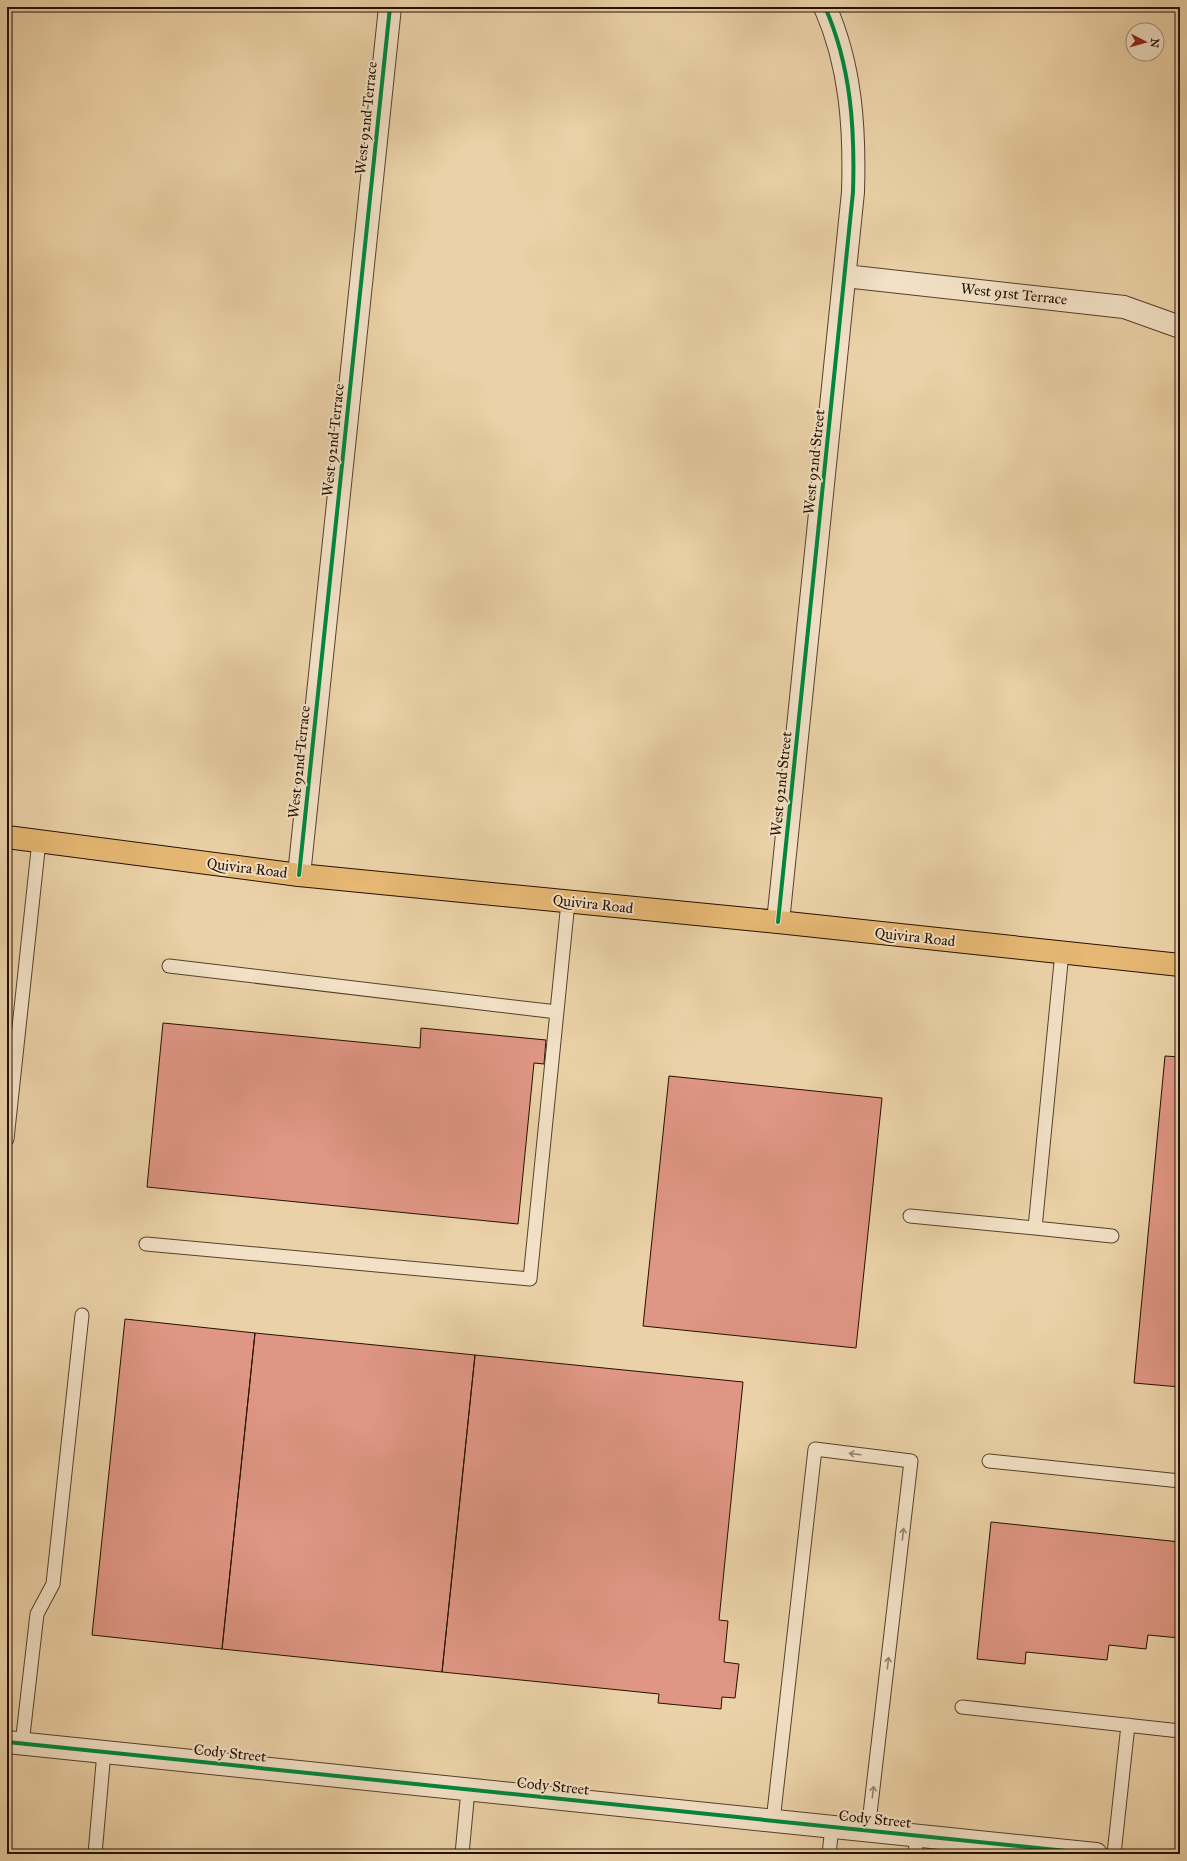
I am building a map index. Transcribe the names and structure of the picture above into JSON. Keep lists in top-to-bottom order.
{
  "streets": {
    "main road": ["Quivira Road"],
    "street": [
      "West 92nd Terrace",
      "West 91st Terrace",
      "West 92nd Street",
      "Cody Street"
    ]
  },
  "crossings": [
    ["West 92nd Terrace", "Quivira Road"],
    ["West 91st Terrace", "West 92nd Street"],
    ["West 92nd Street", "Quivira Road"]
  ],
  "north": "right"
}
